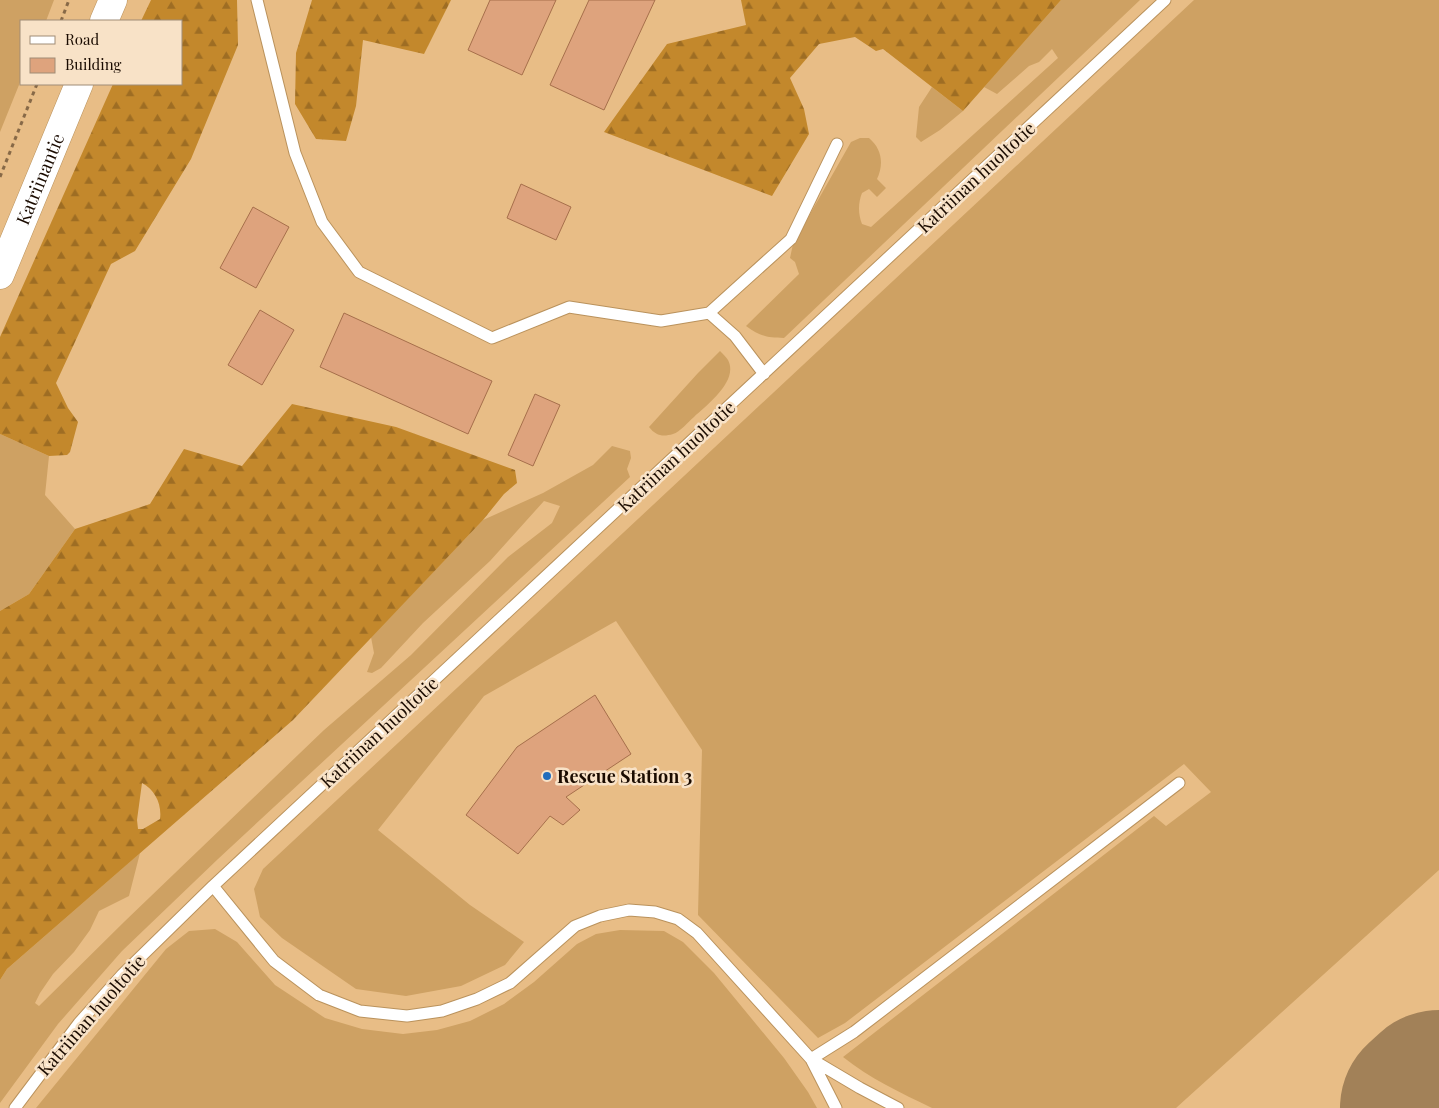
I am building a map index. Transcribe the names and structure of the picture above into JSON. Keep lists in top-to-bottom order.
{
  "streets": {
    "main road": ["Katriinantie"],
    "lane": ["Katriinan huoltotie"]
  },
  "places": ["Rescue Station 3"],
  "legend": ["Road", "Building"]
}
